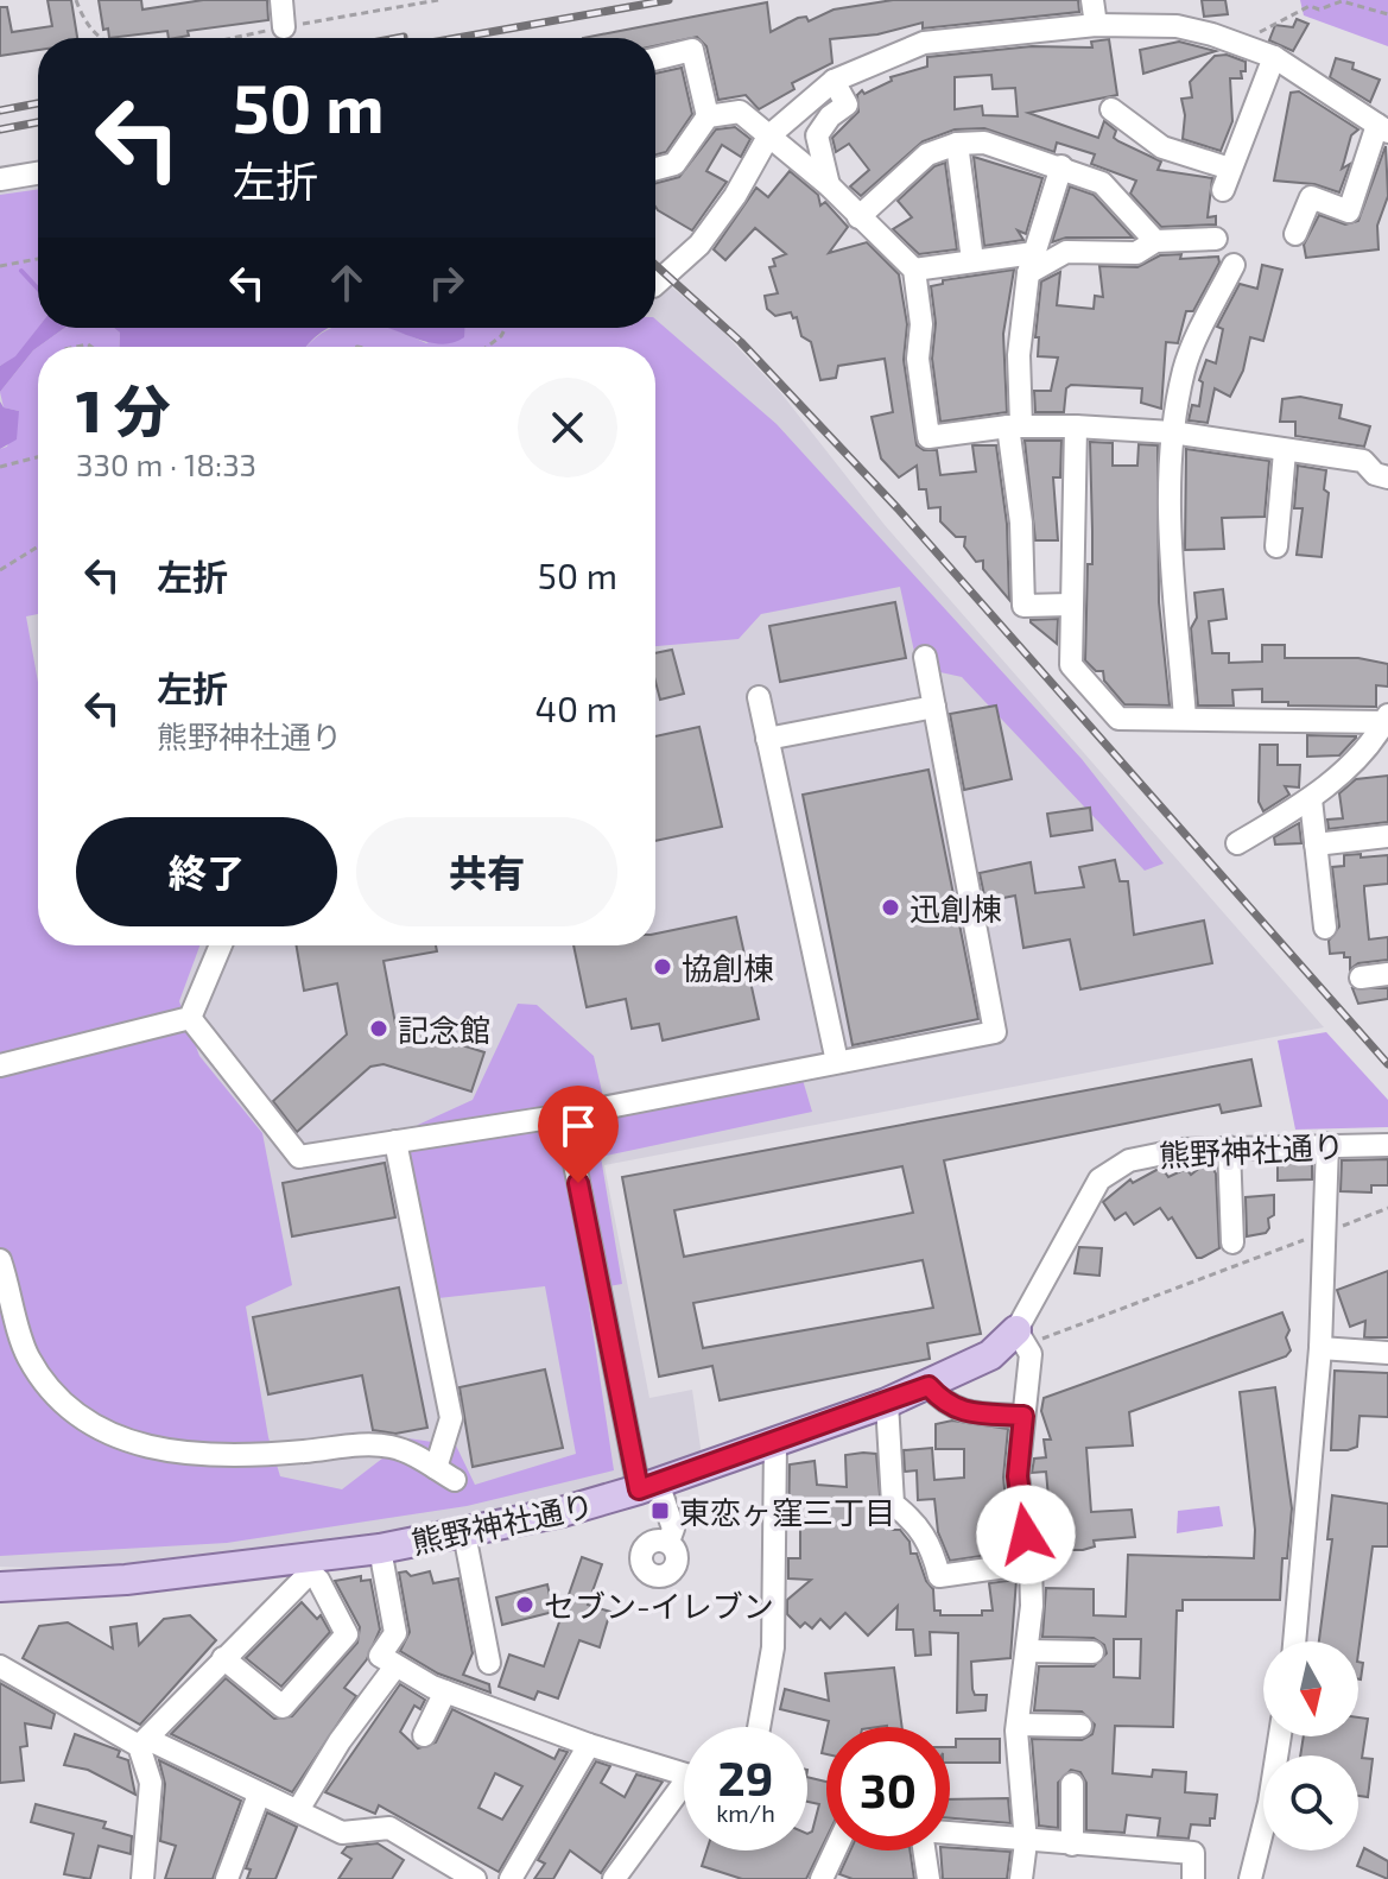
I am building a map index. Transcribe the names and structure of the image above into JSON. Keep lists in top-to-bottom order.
{
  "streets": {
    "main road": ["熊野神社通り"]
  },
  "places": {
    "other": [
      "迅創棟",
      "協創棟",
      "記念館",
      "セブン-イレブン"
    ],
    "transit": ["東恋ヶ窪三丁目"]
  },
  "north": "bottom",
  "page": {
    "turn": ["50 m", "左折"],
    "heading": ["1 分", "330 m · 18:33"],
    "list": [
      {
        "name": "左折",
        "value": "50 m"
      },
      {
        "name": "左折",
        "note": "熊野神社通り",
        "value": "40 m"
      }
    ],
    "buttons": ["終了", "共有"],
    "speed": "29 km/h",
    "limit": "30"
  }
}
